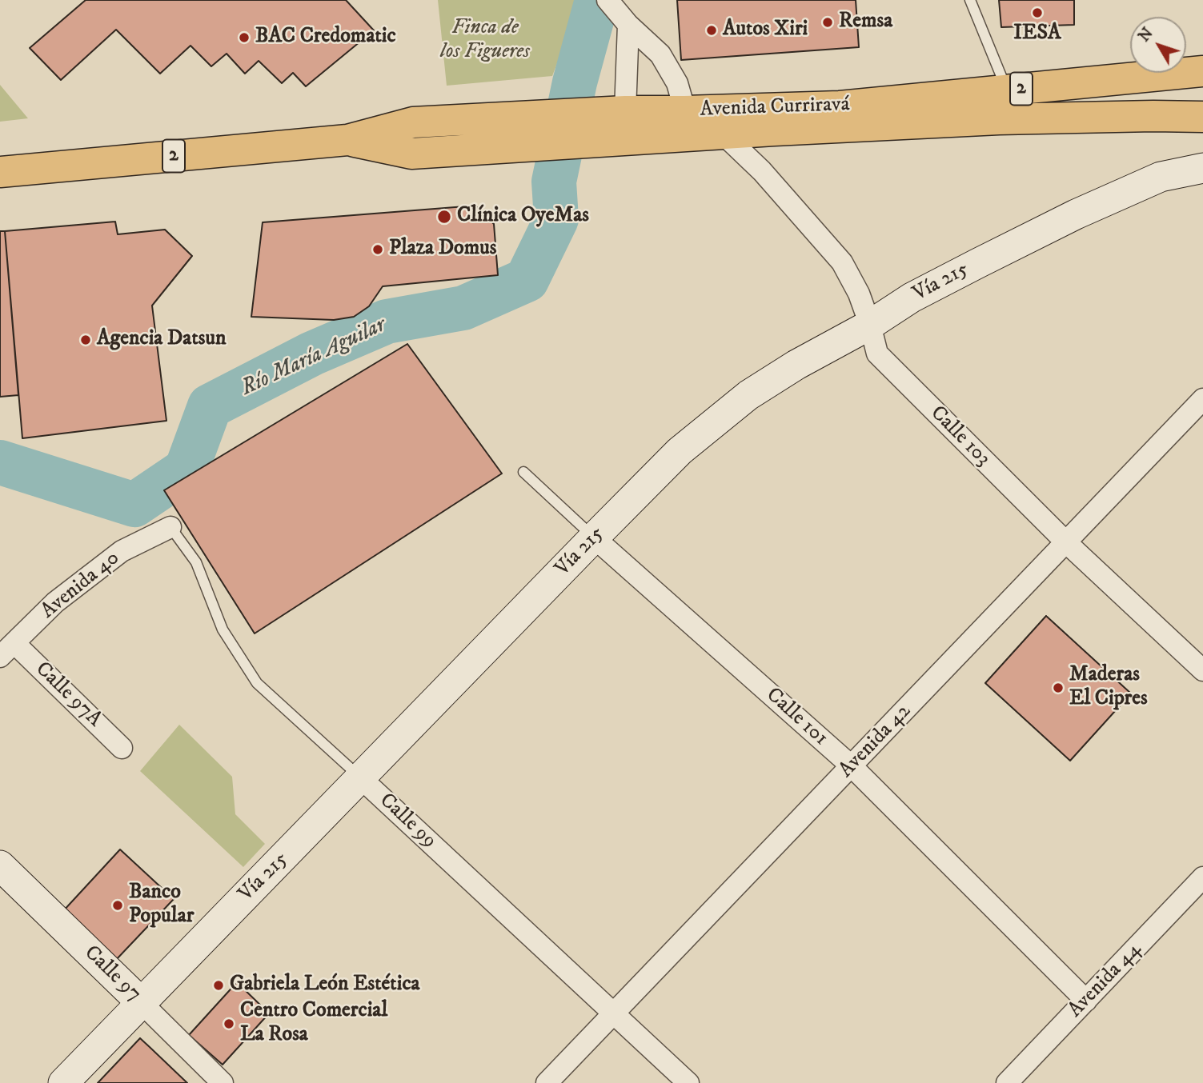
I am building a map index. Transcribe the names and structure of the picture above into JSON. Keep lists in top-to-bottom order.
{
  "streets": {
    "highway": ["2", "Avenida Curriravá"],
    "main road": ["Vía 215", "Calle 97"],
    "street": [
      "Calle 103",
      "Avenida 40",
      "Calle 97A",
      "Calle 101",
      "Avenida 42",
      "Calle 99",
      "Avenida 44"
    ]
  },
  "crossings": [
    ["Avenida Curriravá", "Calle 103"],
    ["Vía 215", "Calle 103"],
    ["Vía 215", "Calle 101"],
    ["Vía 215", "Calle 99"],
    ["Vía 215", "Calle 97"],
    ["Calle 103", "Avenida 42"],
    ["Avenida 40", "Calle 97A"],
    ["Avenida 40", "Calle 99"],
    ["Calle 101", "Avenida 42"],
    ["Calle 101", "Avenida 44"],
    ["Avenida 42", "Calle 99"]
  ],
  "water": ["Río María Aguilar"],
  "parks": ["Finca de los Figueres"],
  "places": [
    "IESA",
    "Remsa",
    "Autos Xiri",
    "BAC Credomatic",
    "Clínica OyeMas",
    "Plaza Domus",
    "Agencia Datsun",
    "Maderas El Cipres",
    "Banco Popular",
    "Gabriela León Estética",
    "Centro Comercial La Rosa"
  ],
  "north": "top left"
}
